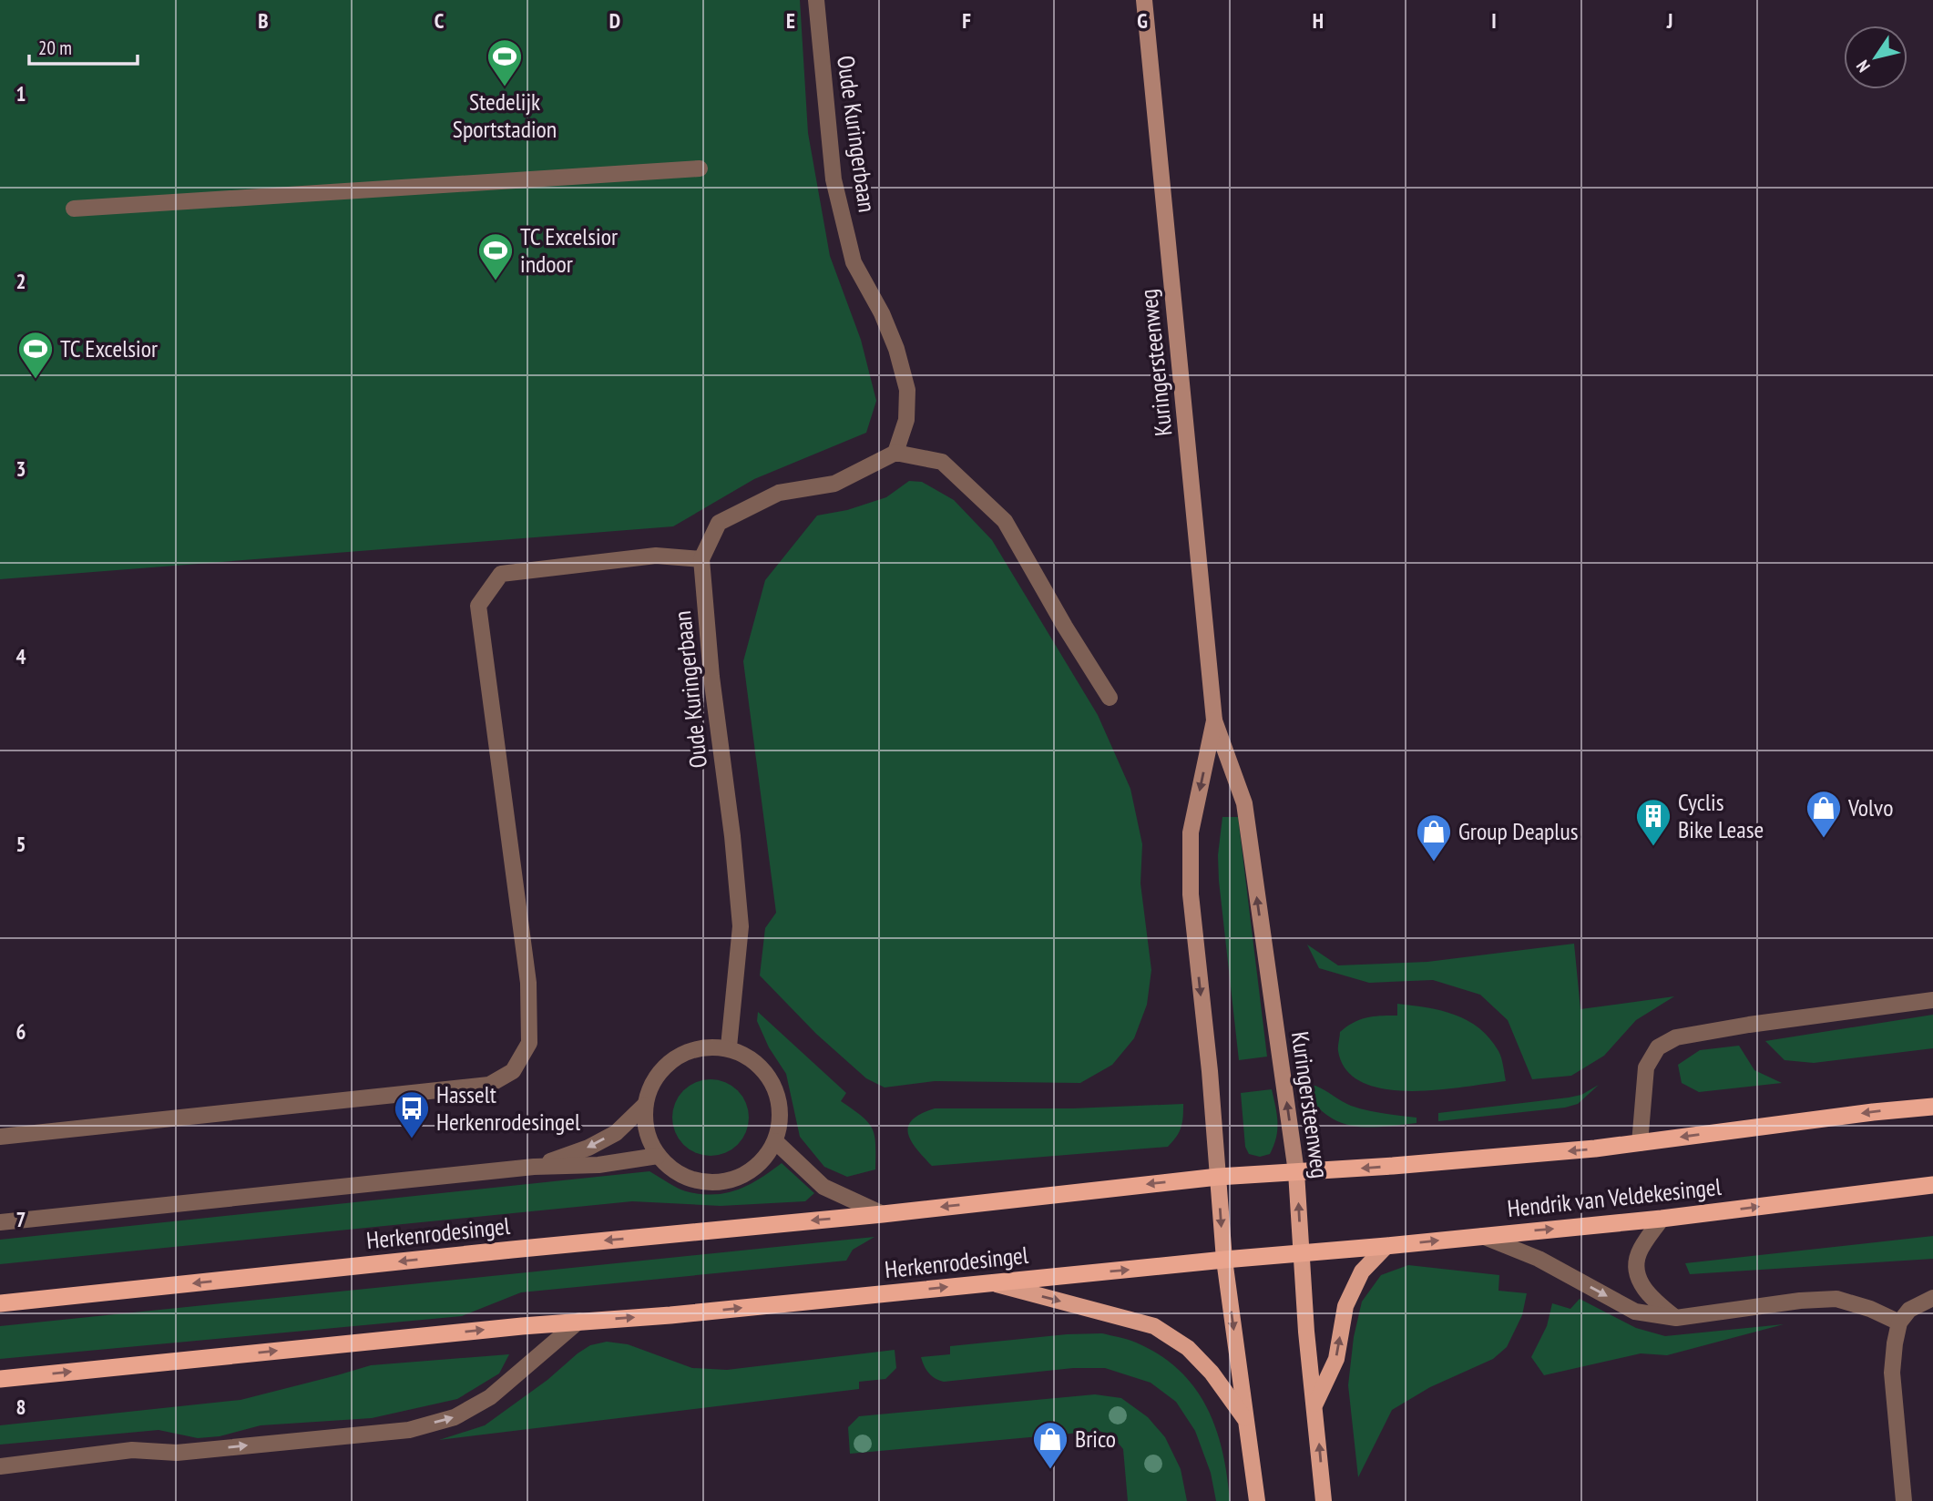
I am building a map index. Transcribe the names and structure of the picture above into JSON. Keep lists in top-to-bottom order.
{
  "streets": {
    "highway": ["Hendrik van Veldekesingel", "Herkenrodesingel"],
    "main road": ["Kuringersteenweg"],
    "street": ["Oude Kuringerbaan"]
  },
  "crossings": [
    ["Kuringersteenweg", "Hendrik van Veldekesingel"],
    ["Kuringersteenweg", "Herkenrodesingel"],
    ["Hendrik van Veldekesingel", "Herkenrodesingel"]
  ],
  "places": {
    "sports": ["Stedelijk Sportstadion", "TC Excelsior indoor", "TC Excelsior"],
    "shop": ["Volvo", "Group Deaplus", "Brico"],
    "building": ["Cyclis Bike Lease"],
    "bus stop": ["Hasselt Herkenrodesingel"]
  },
  "scale_bar": "20 m",
  "north": "bottom left",
  "grid": {
    "columns": [
      "B",
      "C",
      "D",
      "E",
      "F",
      "G",
      "H",
      "I",
      "J"
    ],
    "rows": [
      "1",
      "2",
      "3",
      "4",
      "5",
      "6",
      "7",
      "8"
    ]
  }
}
